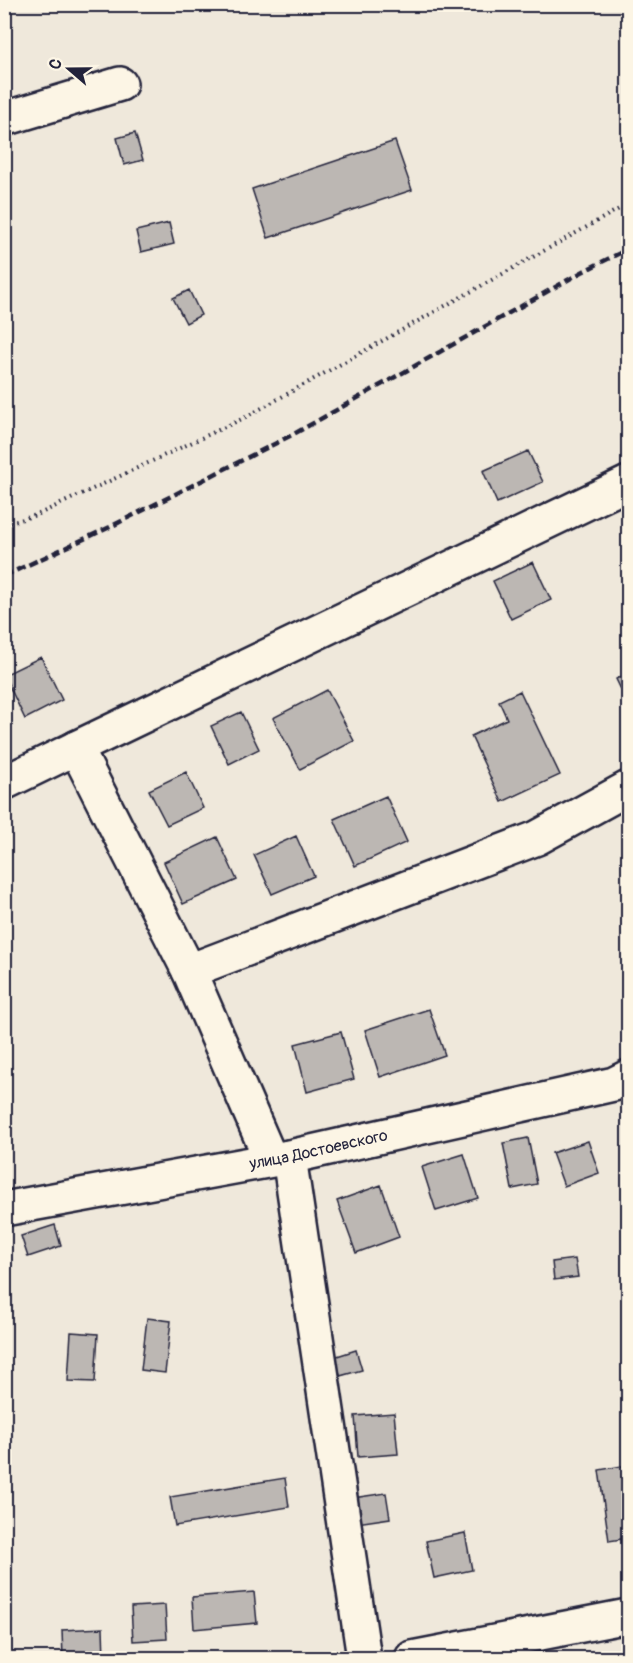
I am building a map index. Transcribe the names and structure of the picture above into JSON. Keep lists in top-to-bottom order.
{
  "streets": {
    "street": ["улица Достоевского"]
  },
  "north": "left"
}
